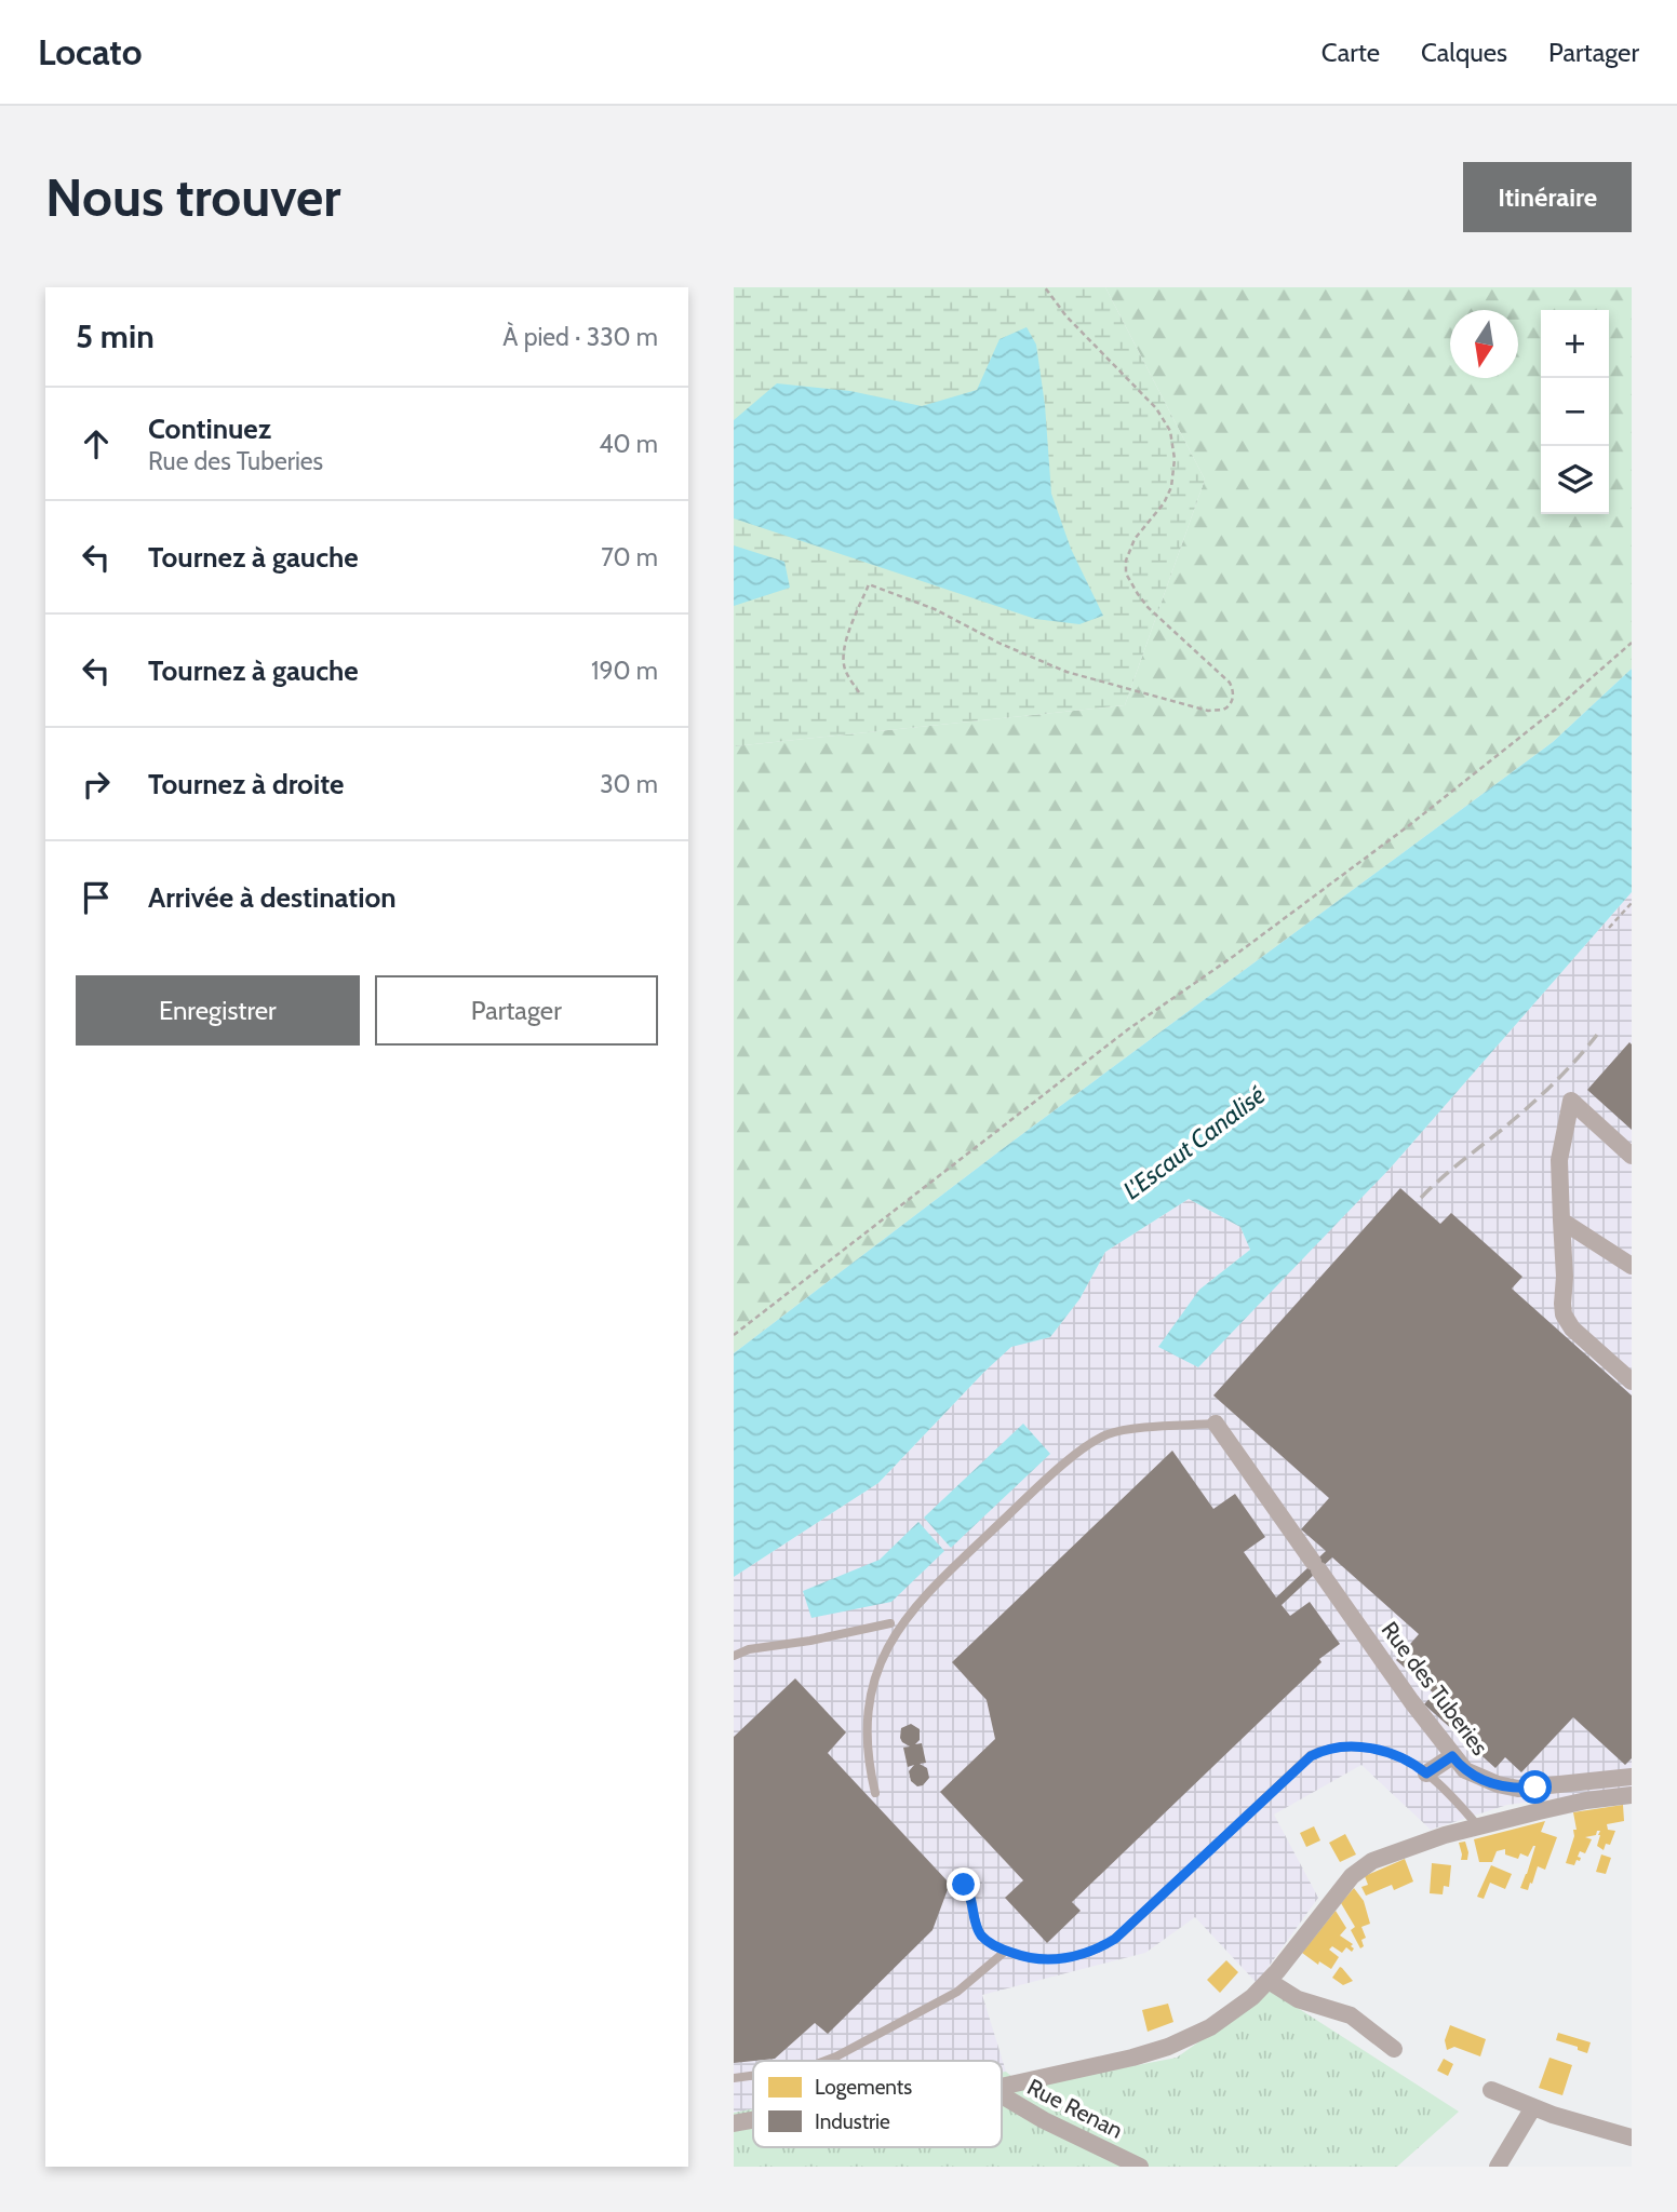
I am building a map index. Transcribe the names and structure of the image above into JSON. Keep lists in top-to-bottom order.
{
  "streets": {
    "street": ["Rue des Tuberies", "Rue Renan"]
  },
  "water": ["L'Escaut Canalisé"],
  "legend": ["Logements", "Industrie"],
  "north": "bottom",
  "page": {
    "header": "Locato",
    "nav": ["Carte", "Calques", "Partager"],
    "buttons": [
      "Itinéraire",
      ["Enregistrer", "Partager"]
    ],
    "title": "Nous trouver",
    "heading": ["5 min", "À pied · 330 m"],
    "map_buttons": ["+", "−"],
    "list": [
      ["Continuez", "Rue des Tuberies", "40 m"],
      ["Tournez à gauche", "70 m"],
      ["Tournez à gauche", "190 m"],
      ["Tournez à droite", "30 m"],
      "Arrivée à destination"
    ]
  }
}
